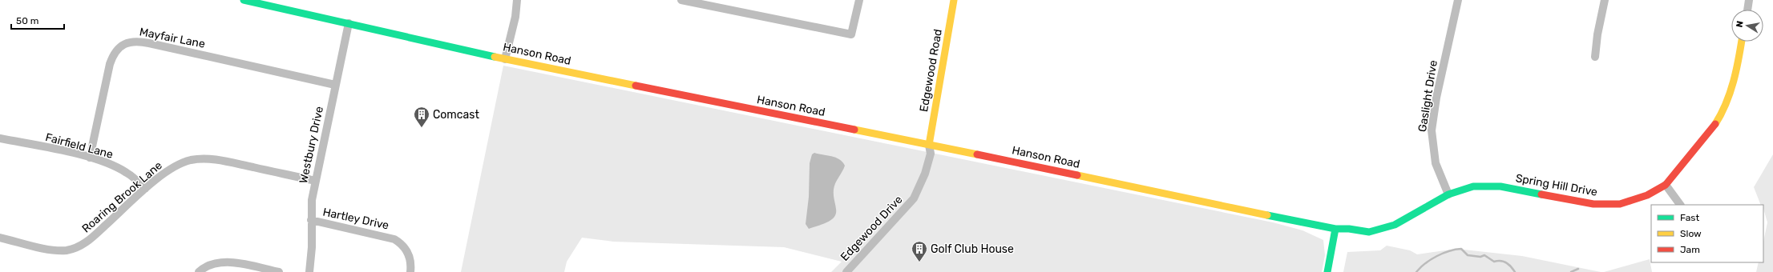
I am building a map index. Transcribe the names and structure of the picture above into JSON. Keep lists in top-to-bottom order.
{
  "streets": {
    "street": [
      "Mayfair Lane",
      "Hanson Road",
      "Edgewood Road",
      "Gaslight Drive",
      "Westbury Drive",
      "Fairfield Lane",
      "Spring Hill Drive",
      "Roaring Brook Lane",
      "Hartley Drive",
      "Edgewood Drive"
    ]
  },
  "crossings": [
    ["Mayfair Lane", "Westbury Drive"],
    ["Mayfair Lane", "Fairfield Lane"],
    ["Hanson Road", "Edgewood Road"],
    ["Hanson Road", "Westbury Drive"],
    ["Hanson Road", "Spring Hill Drive"],
    ["Hanson Road", "Edgewood Drive"],
    ["Edgewood Road", "Edgewood Drive"],
    ["Gaslight Drive", "Spring Hill Drive"],
    ["Westbury Drive", "Roaring Brook Lane"],
    ["Westbury Drive", "Hartley Drive"],
    ["Fairfield Lane", "Roaring Brook Lane"]
  ],
  "places": {
    "building": ["Comcast", "Golf Club House"]
  },
  "legend": ["Fast", "Slow", "Jam"],
  "scale_bar": "50 m",
  "north": "left"
}
